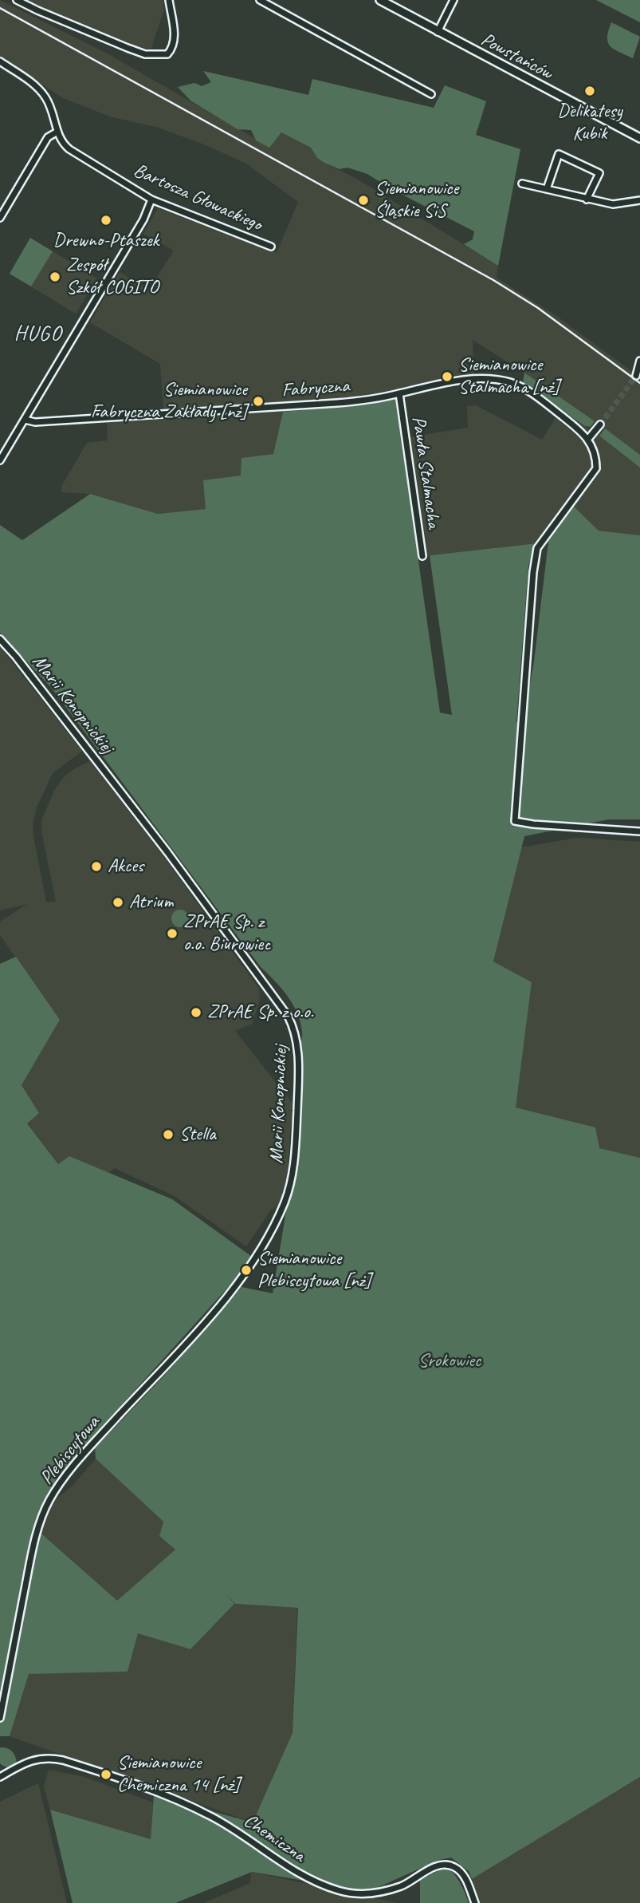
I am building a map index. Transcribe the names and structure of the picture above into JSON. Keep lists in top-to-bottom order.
{
  "streets": {
    "street": [
      "Powstańców",
      "Bartosza Głowackiego",
      "Fabryczna",
      "Pawła Stalmacha",
      "Marii Konopnickiej",
      "Plebiscytowa",
      "Chemiczna"
    ]
  },
  "crossings": [
    ["Fabryczna", "Pawła Stalmacha"],
    ["Marii Konopnickiej", "Plebiscytowa"]
  ],
  "districts": ["HUGO"],
  "parks": ["Srokowiec"],
  "places": [
    "Delikatesy Kubik",
    "Siemianowice Śląskie SiS",
    "Drewno-Ptaszek",
    "Zespół Szkół COGITO",
    "Siemianowice Stalmacha [nż]",
    "Siemianowice Fabryczna Zakłady [nż]",
    "Akces",
    "Atrium",
    "ZPrAE Sp. z o.o. Biurowiec",
    "ZPrAE Sp. z o.o.",
    "Stella",
    "Siemianowice Plebiscytowa [nż]",
    "Siemianowice Chemiczna 14 [nż]"
  ]
}
